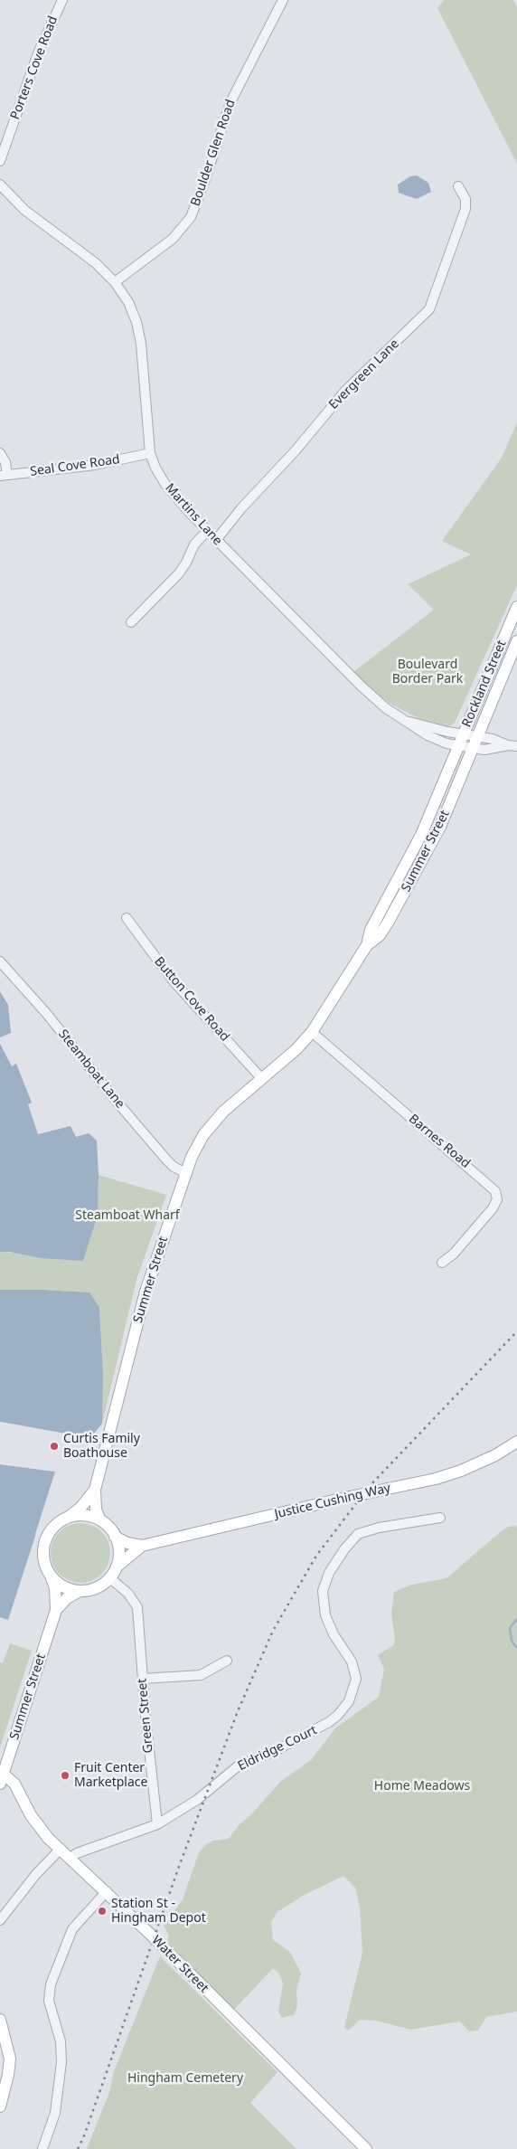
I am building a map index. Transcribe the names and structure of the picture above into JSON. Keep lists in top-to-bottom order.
{
  "streets": {
    "main road": [
      "Rockland Street",
      "Summer Street",
      "Justice Cushing Way",
      "Water Street"
    ],
    "street": [
      "Porters Cove Road",
      "Boulder Glen Road",
      "Evergreen Lane",
      "Seal Cove Road",
      "Martins Lane",
      "Button Cove Road",
      "Steamboat Lane",
      "Barnes Road",
      "Green Street",
      "Eldridge Court"
    ]
  },
  "crossings": [
    ["Boulder Glen Road", "Martins Lane"],
    ["Evergreen Lane", "Martins Lane"],
    ["Seal Cove Road", "Martins Lane"],
    ["Martins Lane", "Rockland Street"],
    ["Martins Lane", "Summer Street"],
    ["Rockland Street", "Summer Street"],
    ["Summer Street", "Button Cove Road"],
    ["Summer Street", "Steamboat Lane"],
    ["Summer Street", "Barnes Road"],
    ["Summer Street", "Justice Cushing Way"],
    ["Summer Street", "Green Street"],
    ["Summer Street", "Water Street"],
    ["Justice Cushing Way", "Green Street"],
    ["Green Street", "Eldridge Court"]
  ],
  "parks": [
    "Boulevard Border Park",
    "Steamboat Wharf",
    "Home Meadows",
    "Hingham Cemetery"
  ],
  "places": ["Curtis Family Boathouse", "Fruit Center Marketplace", "Station St - Hingham Depot"]
}
